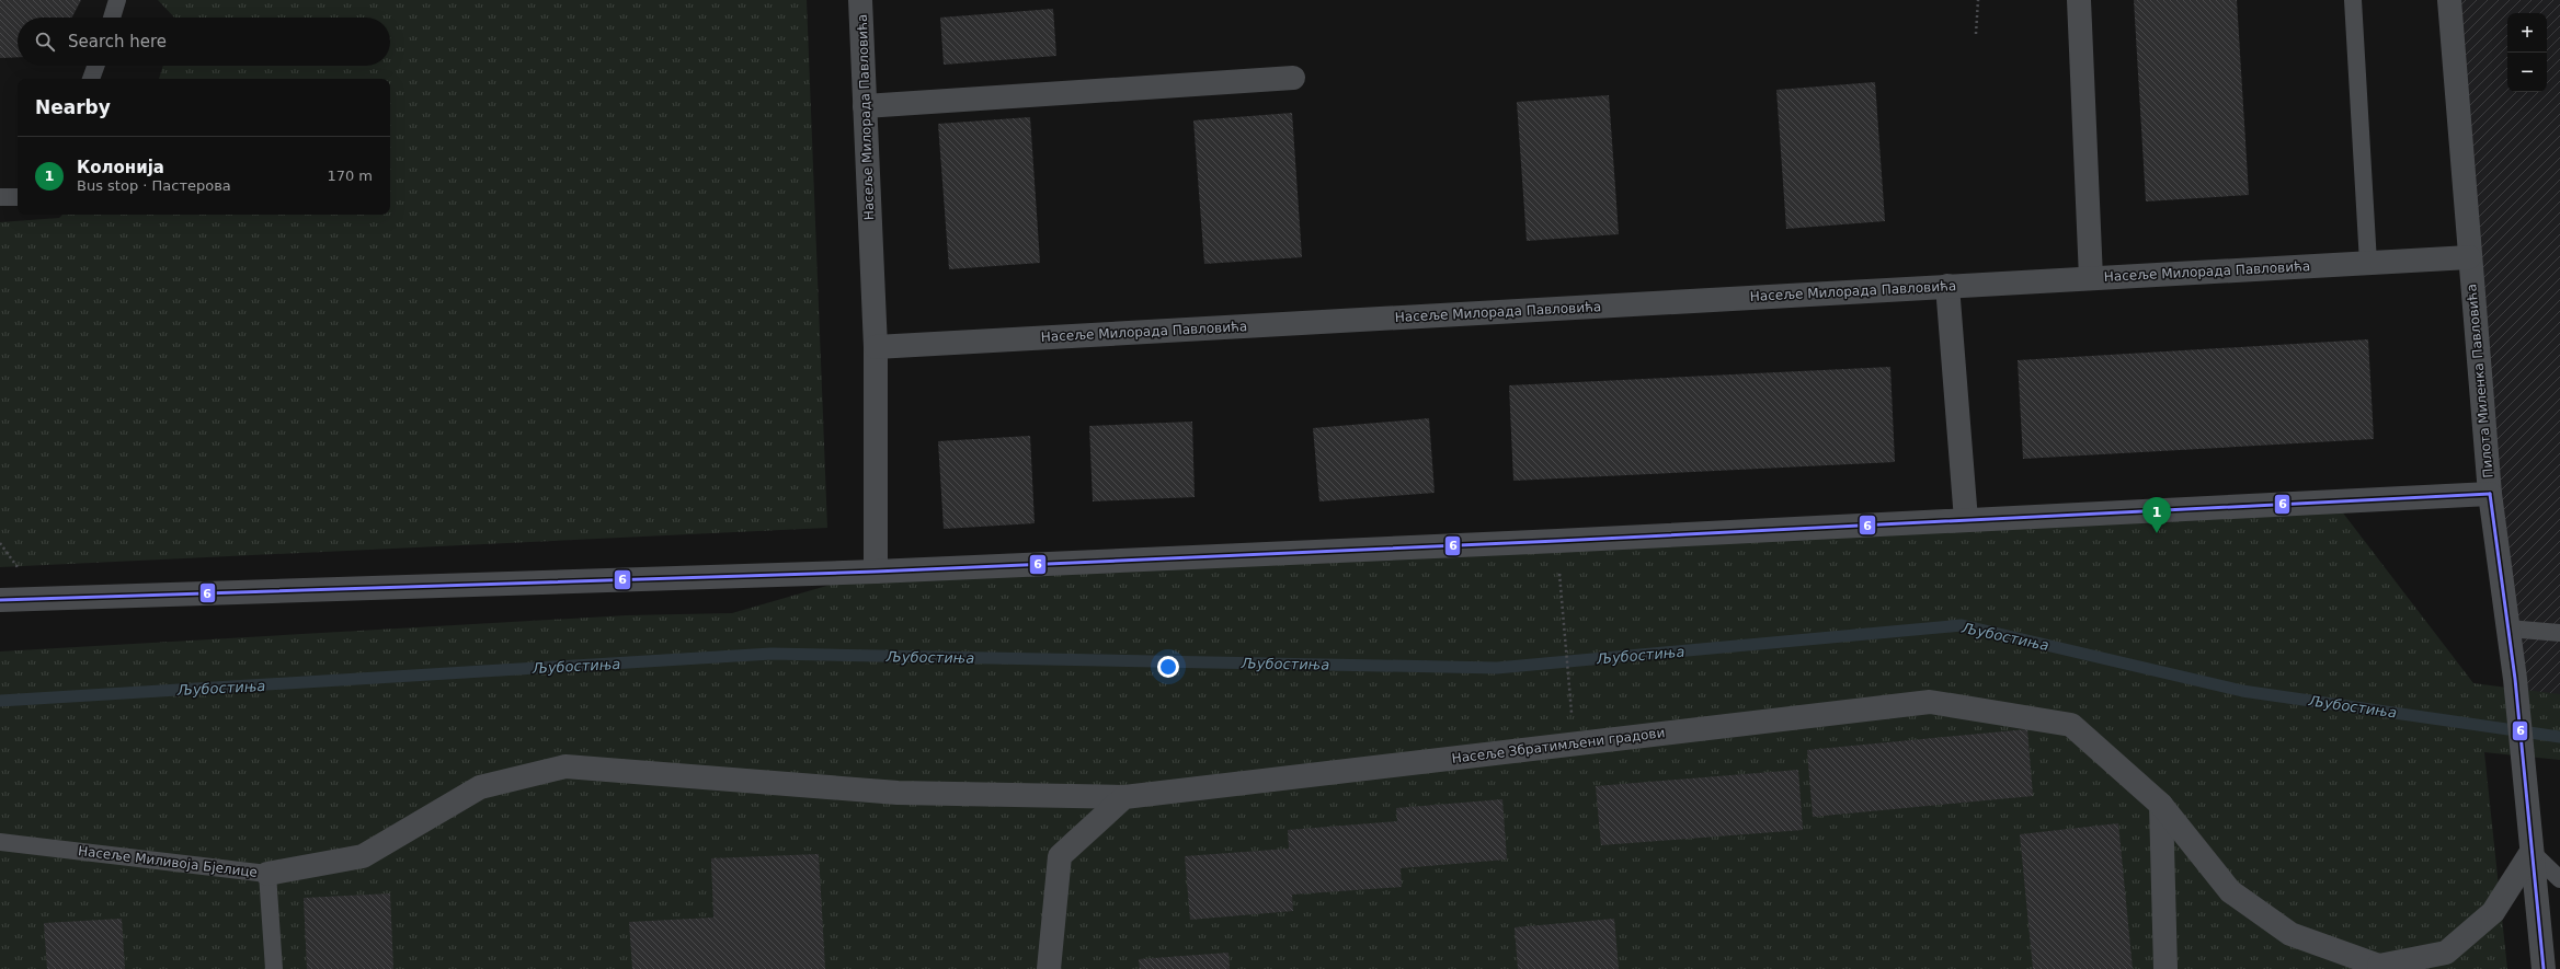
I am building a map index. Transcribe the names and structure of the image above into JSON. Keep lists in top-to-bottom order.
{
  "streets": {
    "street": ["Насеље Милорада Павловића", "Пилота Миленка Павловића", "Насеље Збратимљени градови"],
    "lane": ["Насеље Миливоја Бјелице"]
  },
  "crossings": [
    ["Насеље Милорада Павловића", "Пилота Миленка Павловића"],
    ["Насеље Збратимљени градови", "Насеље Миливоја Бјелице"]
  ],
  "water": ["Љубостиња"],
  "lines": ["transit line 6"],
  "page": {
    "map_buttons": ["+", "−"],
    "search": "Search here",
    "heading": "Nearby",
    "list": [
      {
        "mark": "1",
        "name": "Колонија",
        "note": "Bus stop · Пастерова",
        "value": "170 m"
      }
    ],
    "pins": "1"
  }
}
